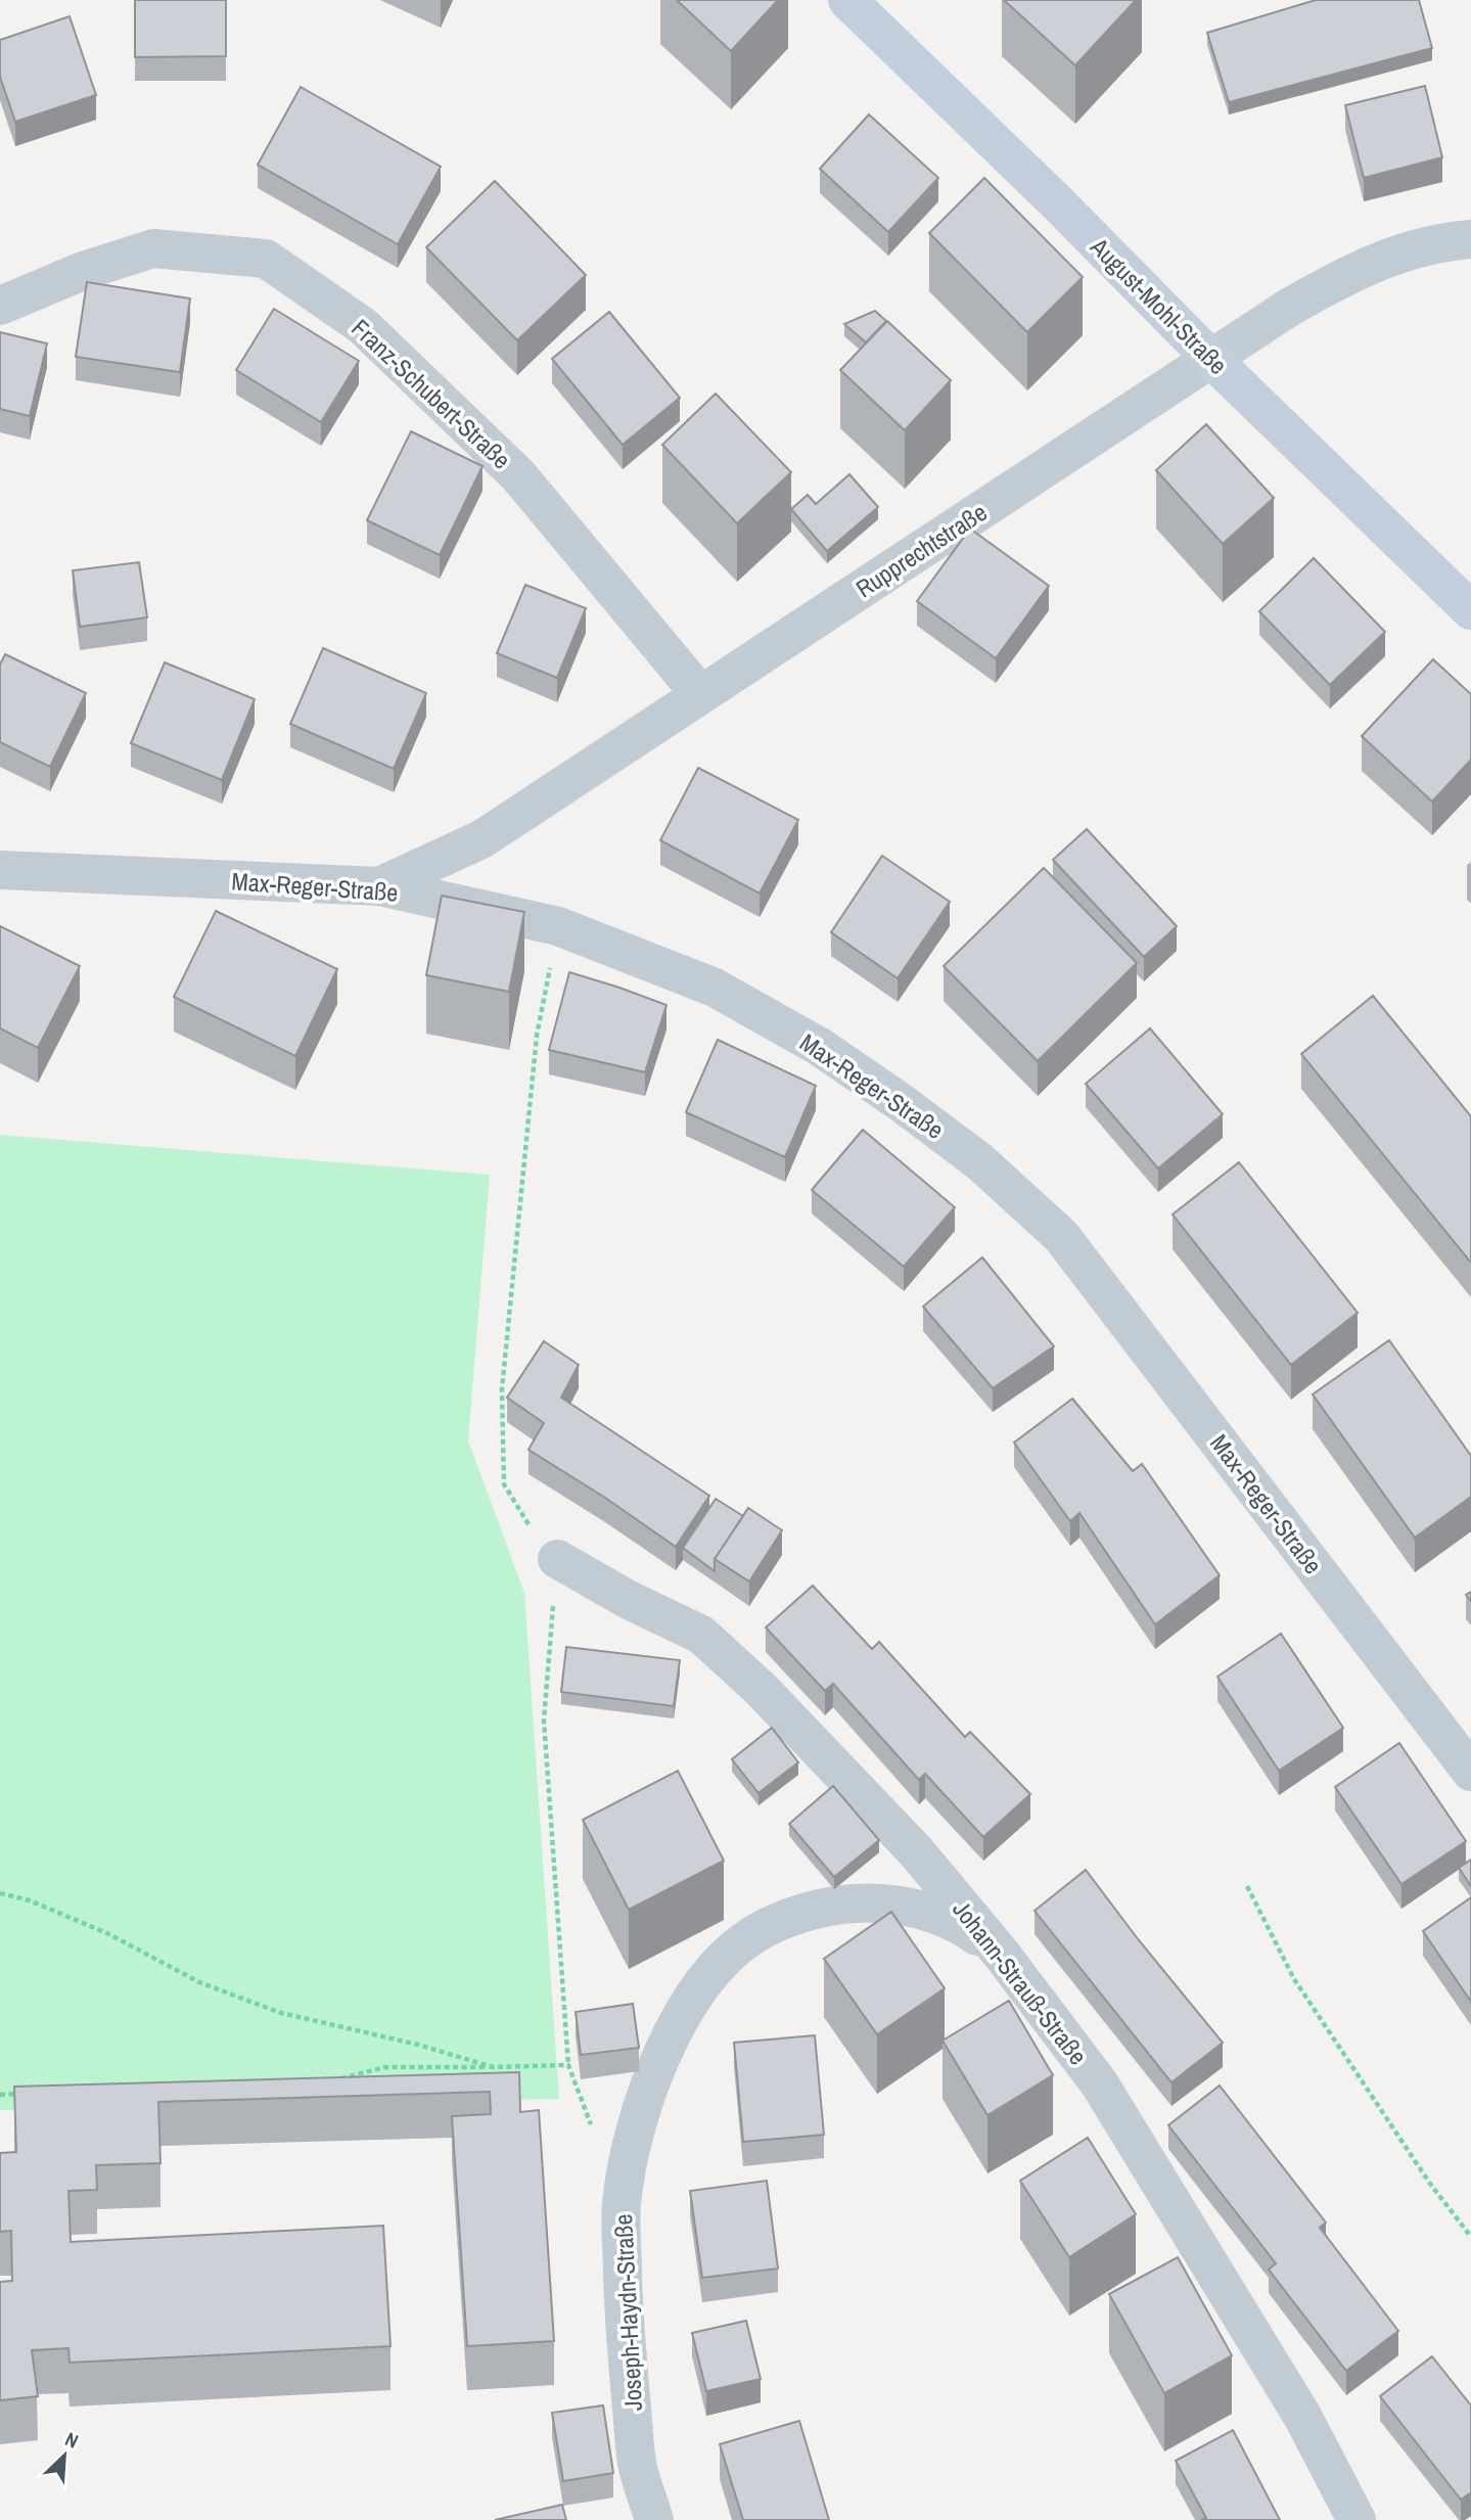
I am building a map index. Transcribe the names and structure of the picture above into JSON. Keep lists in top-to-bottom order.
{
  "streets": {
    "main road": ["August-Mohl-Straße"],
    "street": [
      "Franz-Schubert-Straße",
      "Rupprechtstraße",
      "Max-Reger-Straße",
      "Johann-Strauß-Straße",
      "Joseph-Haydn-Straße"
    ]
  },
  "crossings": [
    ["August-Mohl-Straße", "Rupprechtstraße"],
    ["Franz-Schubert-Straße", "Rupprechtstraße"],
    ["Rupprechtstraße", "Max-Reger-Straße"],
    ["Johann-Strauß-Straße", "Joseph-Haydn-Straße"]
  ],
  "north": "top right"
}
